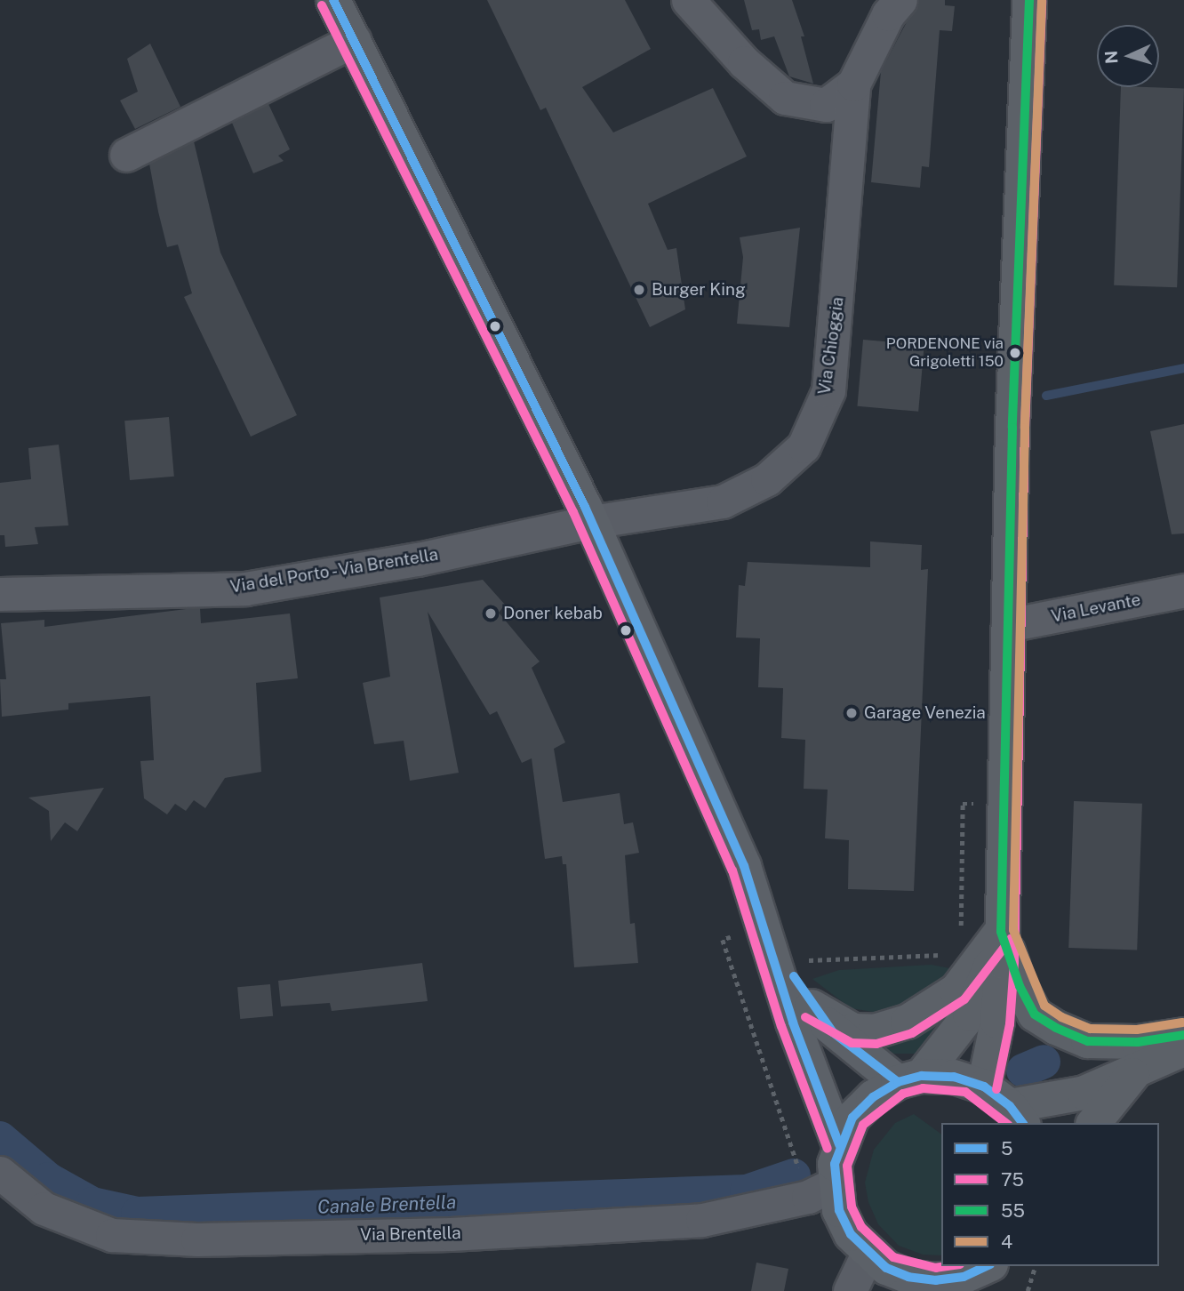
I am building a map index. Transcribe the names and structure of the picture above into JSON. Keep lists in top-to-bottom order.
{
  "streets": {
    "street": [
      "Via Chioggia",
      "Via del Porto - Via Brentella",
      "Via Levante",
      "Via Brentella"
    ]
  },
  "crossings": [
    ["Via Chioggia", "Via del Porto - Via Brentella"]
  ],
  "water": ["Canale Brentella"],
  "places": [
    "Burger King",
    "PORDENONE via Grigoletti 150",
    "Doner kebab",
    "Garage Venezia"
  ],
  "lines": [
    "transit line 5",
    "transit line 55",
    "transit line 75",
    "transit line 4"
  ],
  "legend": [
    "5",
    "75",
    "55",
    "4"
  ],
  "north": "left"
}
